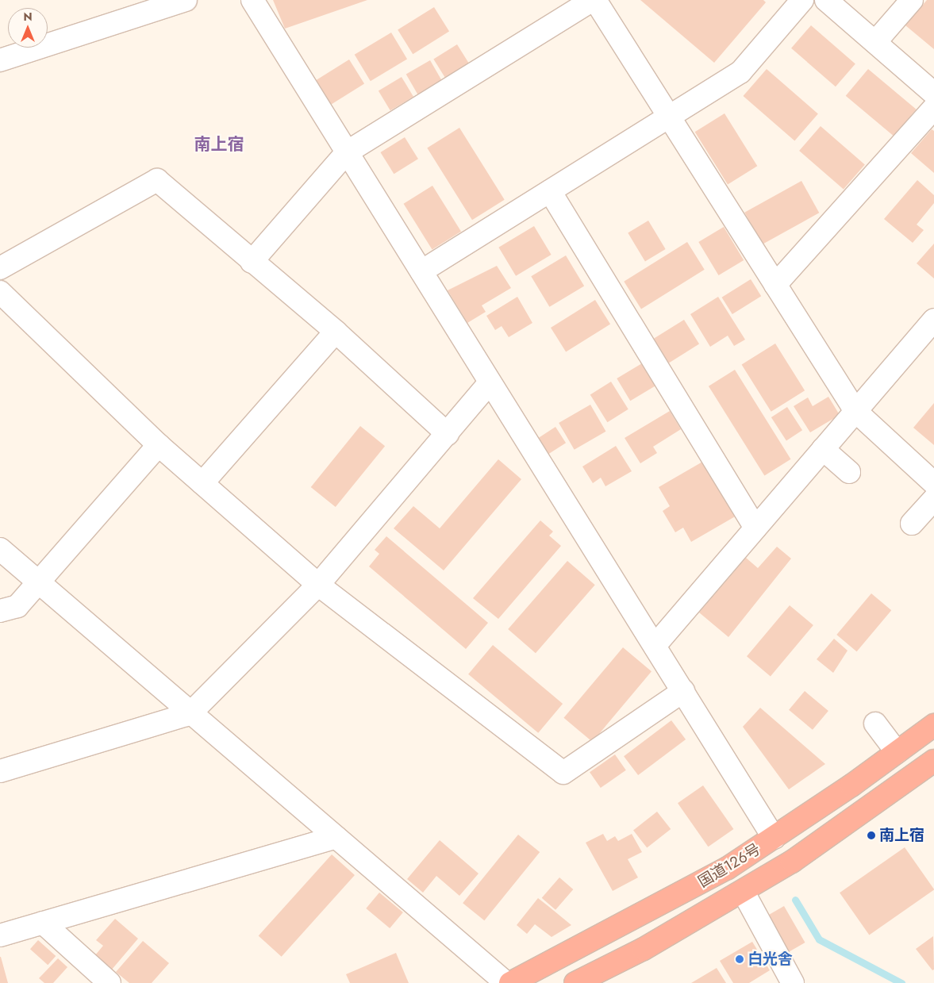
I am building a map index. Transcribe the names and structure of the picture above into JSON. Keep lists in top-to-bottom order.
{
  "streets": {
    "highway": ["国道126号"]
  },
  "districts": ["南上宿"],
  "places": ["南上宿", "白光舎"],
  "north": "top"
}
